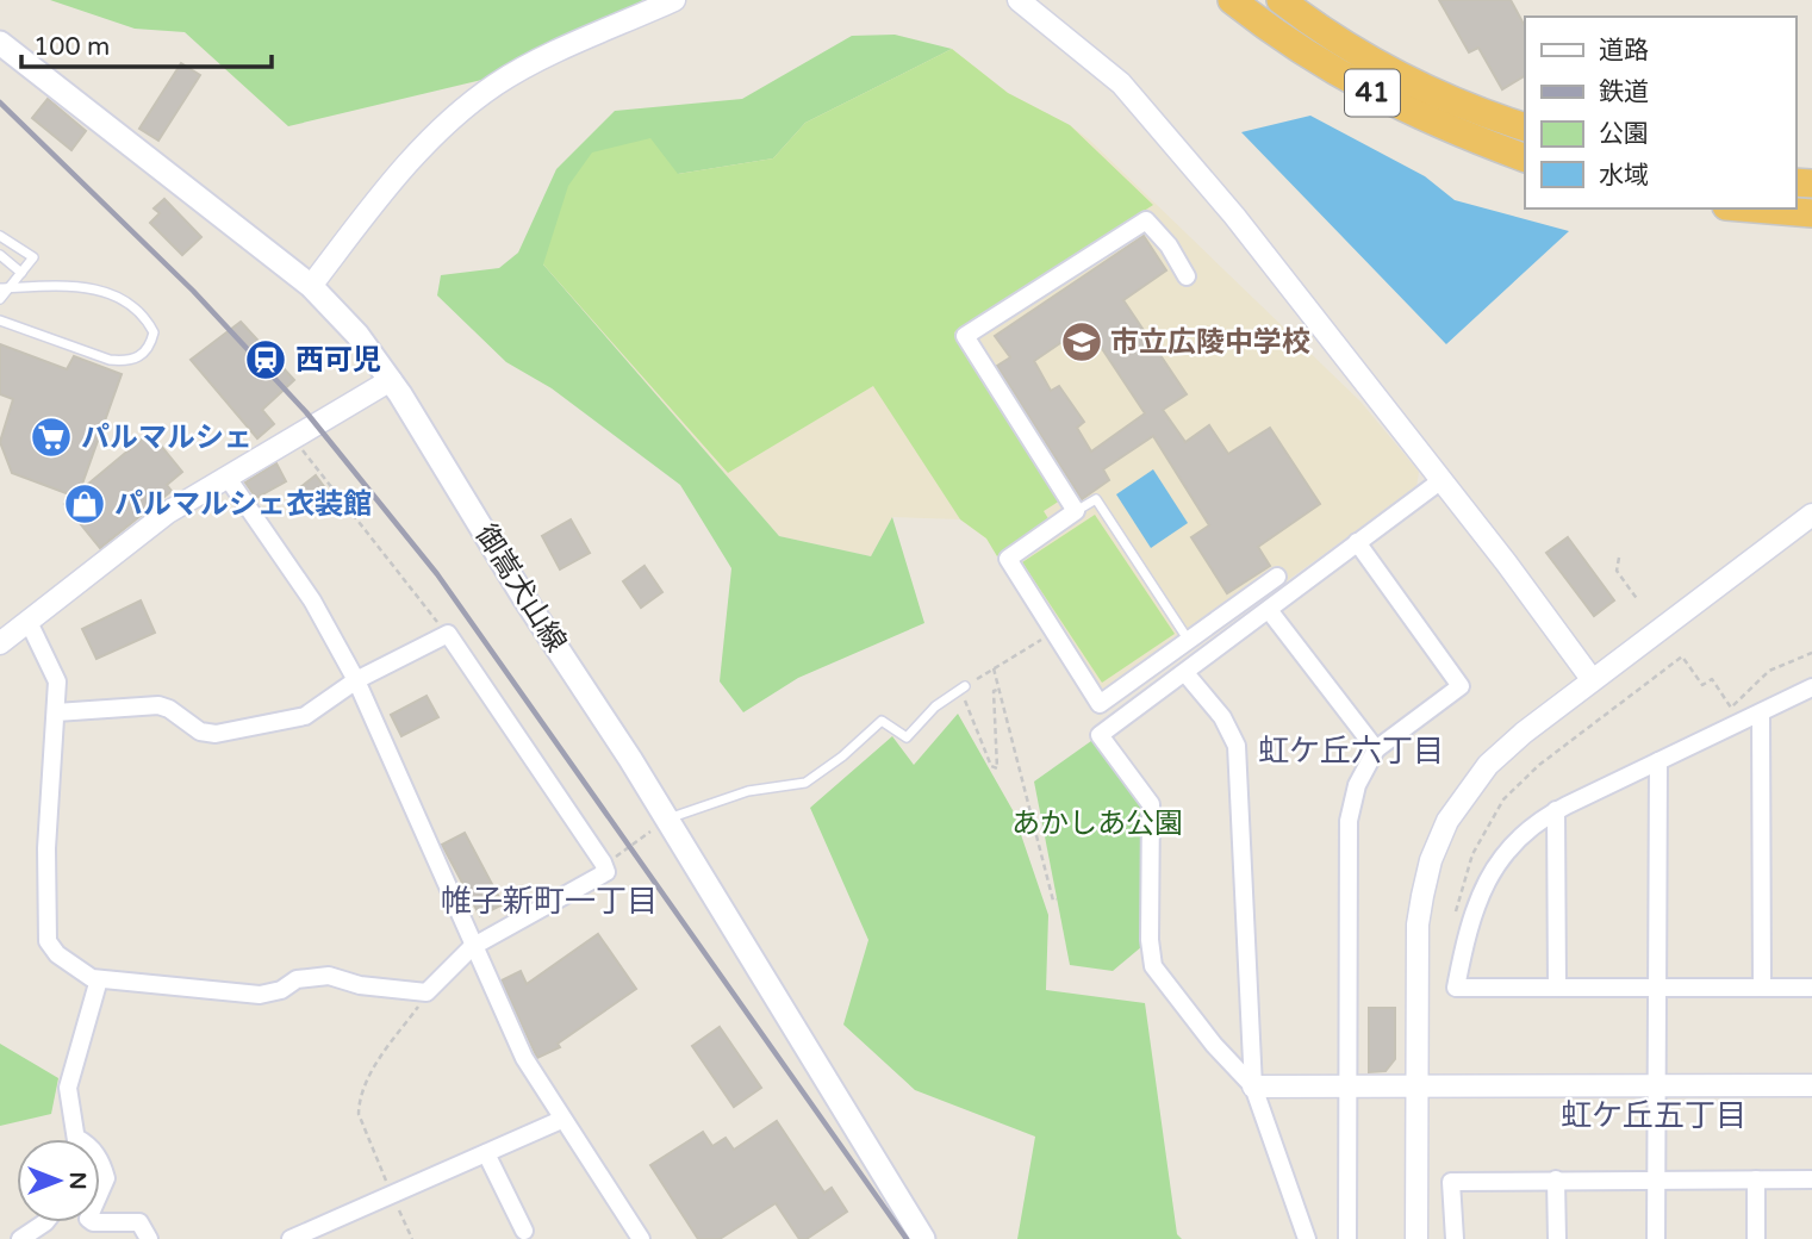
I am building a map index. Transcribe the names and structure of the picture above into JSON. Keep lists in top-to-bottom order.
{
  "streets": {
    "highway": ["41"],
    "main road": ["御嵩犬山線"]
  },
  "districts": ["虹ケ丘六丁目", "帷子新町一丁目", "虹ケ丘五丁目"],
  "parks": ["あかしあ公園"],
  "places": {
    "school or university": ["市立広陵中学校"],
    "station": ["西可児"],
    "supermarket": ["パルマルシェ"],
    "shop": ["パルマルシェ衣装館"]
  },
  "legend": [
    "道路",
    "鉄道",
    "公園",
    "水域"
  ],
  "scale_bar": "100 m",
  "north": "right"
}
